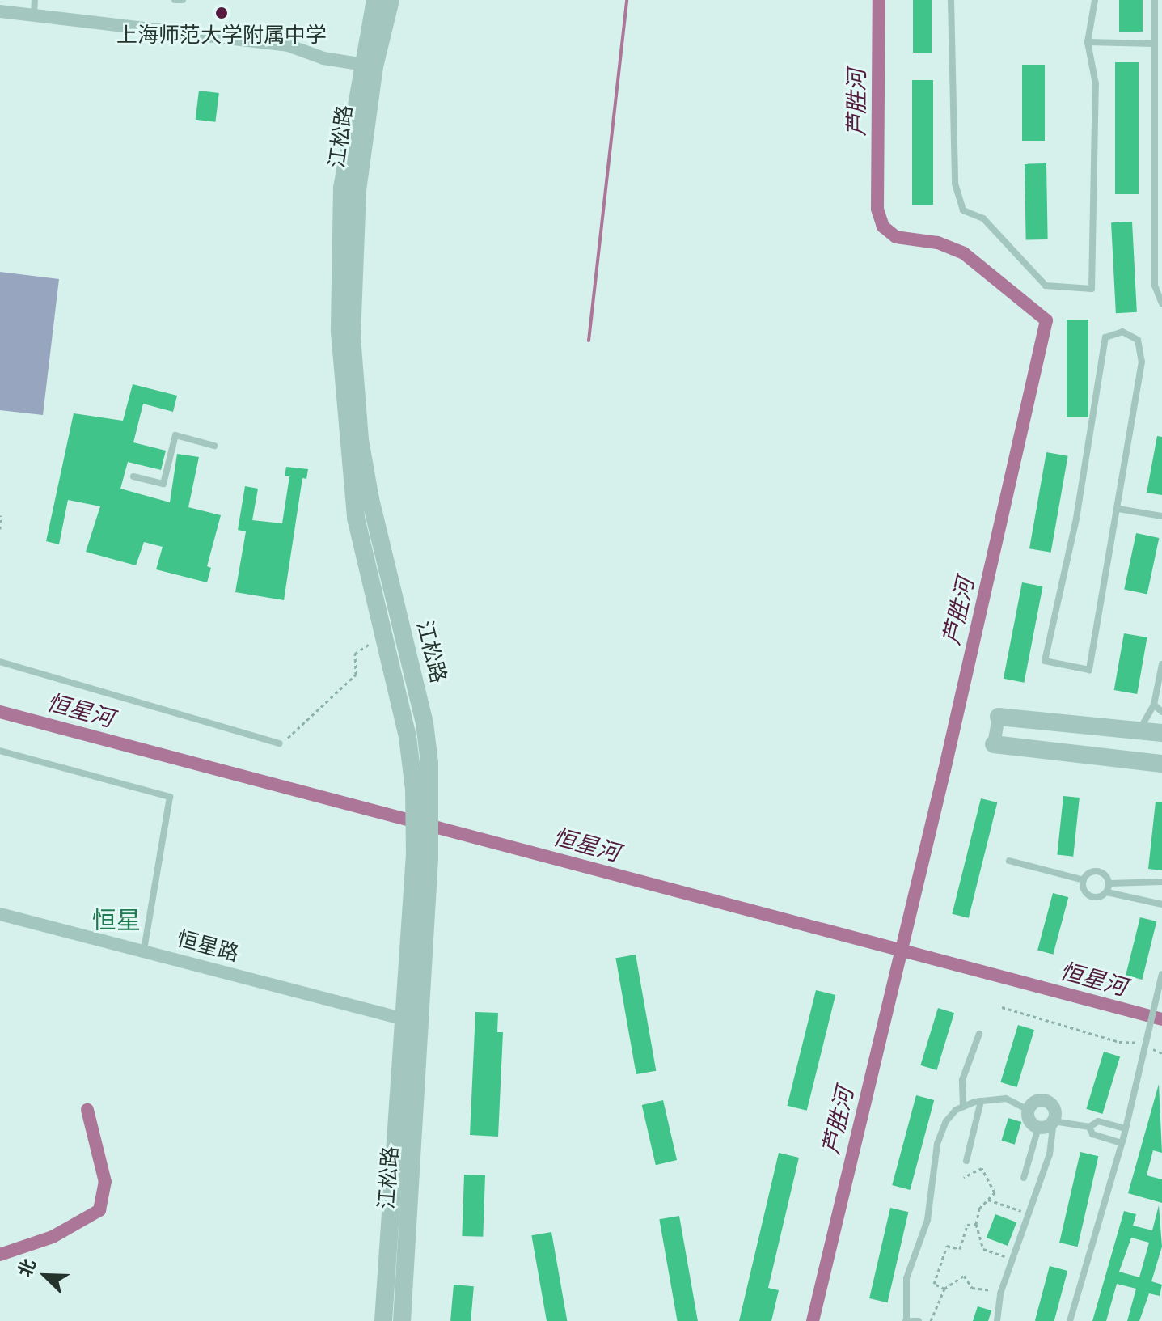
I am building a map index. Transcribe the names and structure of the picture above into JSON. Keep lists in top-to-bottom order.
{
  "streets": {
    "street": ["江松路", "恒星路"]
  },
  "crossings": [
    ["江松路", "恒星路"]
  ],
  "districts": ["恒星"],
  "water": ["芦胜河", "恒星河"],
  "places": ["上海师范大学附属中学"],
  "north": "top left"
}
